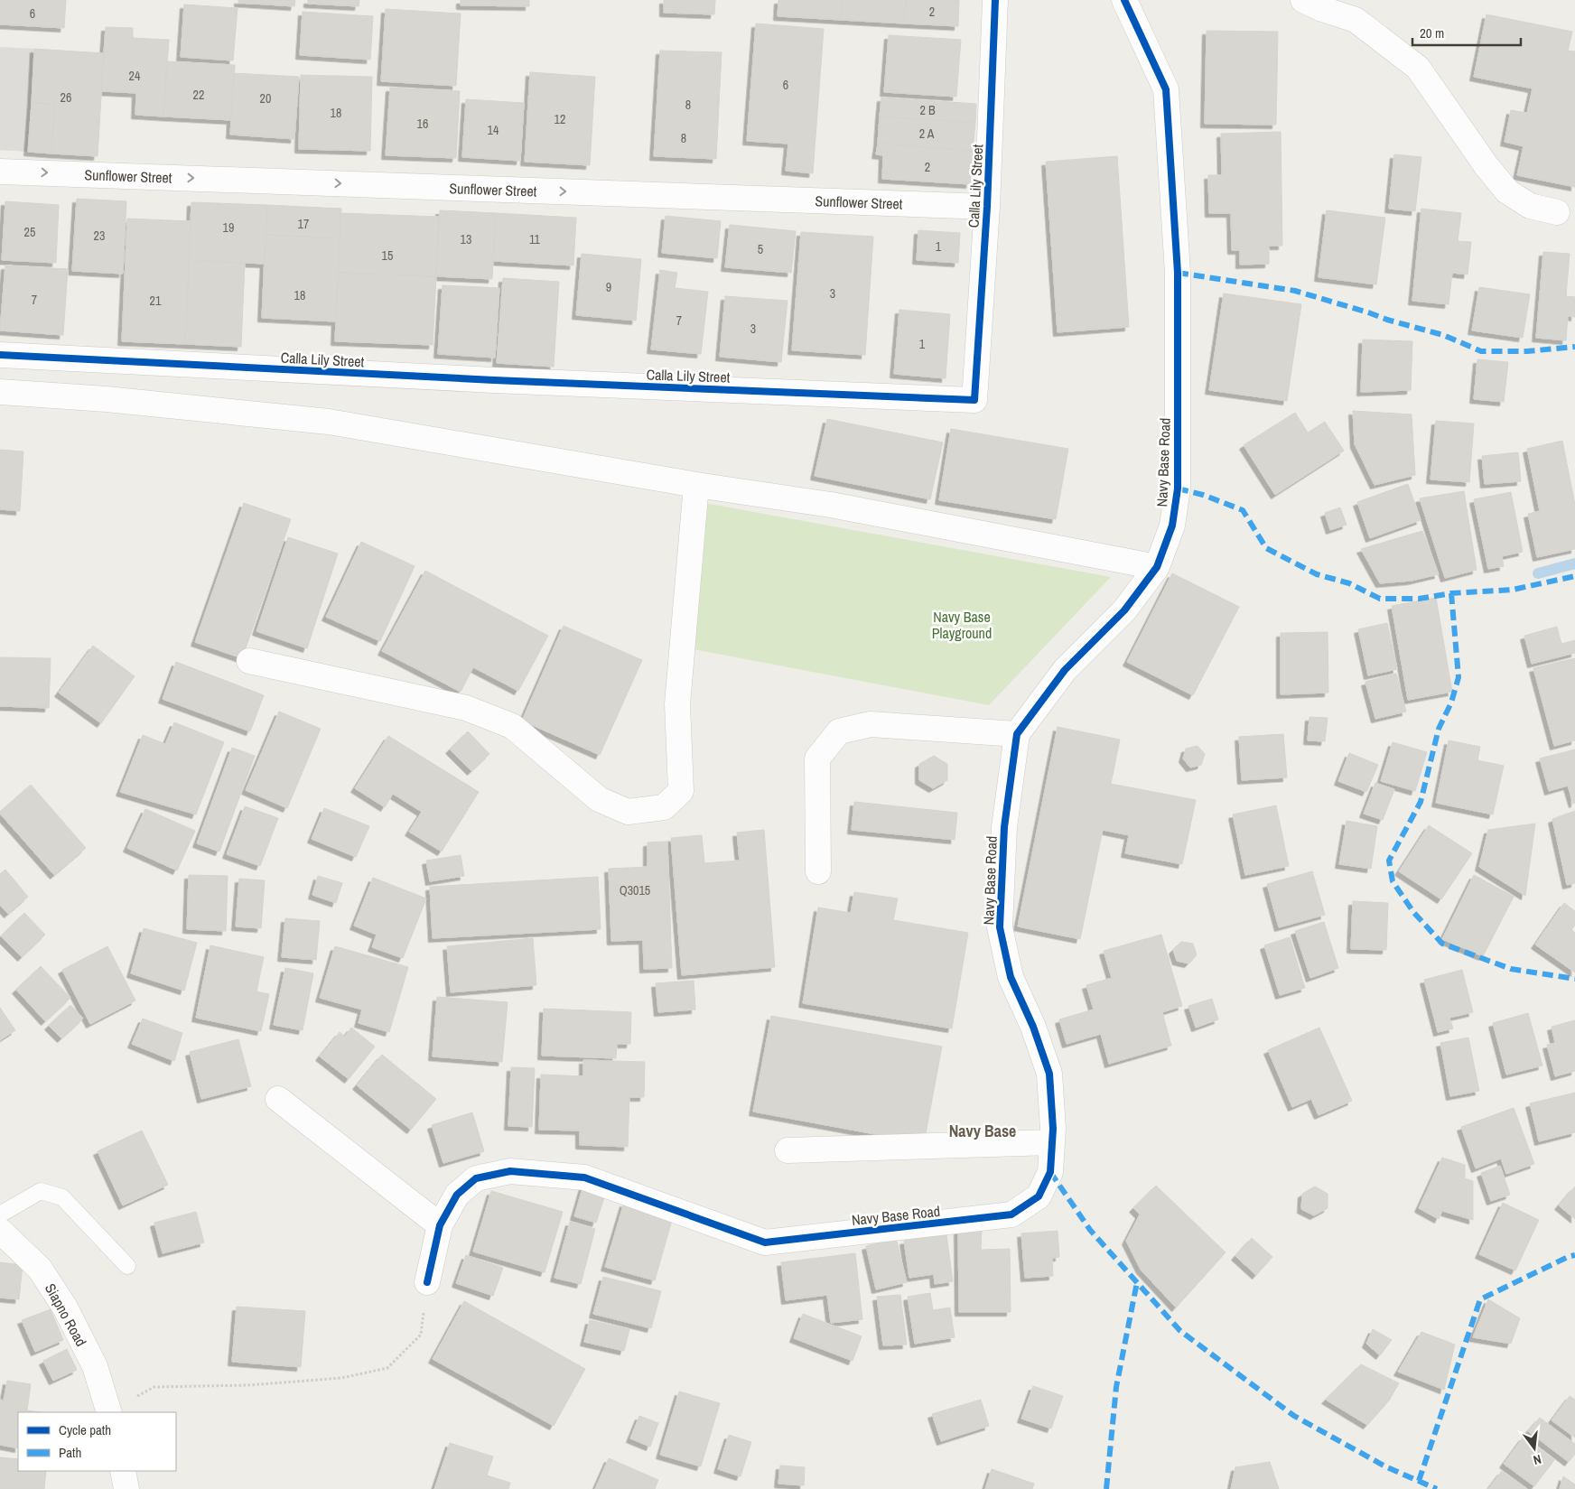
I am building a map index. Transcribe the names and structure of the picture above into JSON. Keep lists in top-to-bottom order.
{
  "streets": {
    "street": [
      "Sunflower Street",
      "Calla Lily Street",
      "Navy Base Road",
      "Siapno Road"
    ]
  },
  "crossings": [
    ["Sunflower Street", "Calla Lily Street"]
  ],
  "one_way": ["Sunflower Street"],
  "districts": ["Navy Base"],
  "parks": ["Navy Base Playground"],
  "house_numbers": [
    "2",
    "6",
    "24",
    "6",
    "22",
    "26",
    "20",
    "8",
    "2 B",
    "18",
    "12",
    "16",
    "14",
    "2 A",
    "8",
    "2",
    "17",
    "19",
    "25",
    "23",
    "13",
    "11",
    "1",
    "5",
    "15",
    "9",
    "3",
    "18",
    "7",
    "21",
    "7",
    "3",
    "1",
    "Q3015"
  ],
  "legend": ["Cycle path", "Path"],
  "scale_bar": "20 m",
  "north": "bottom"
}
